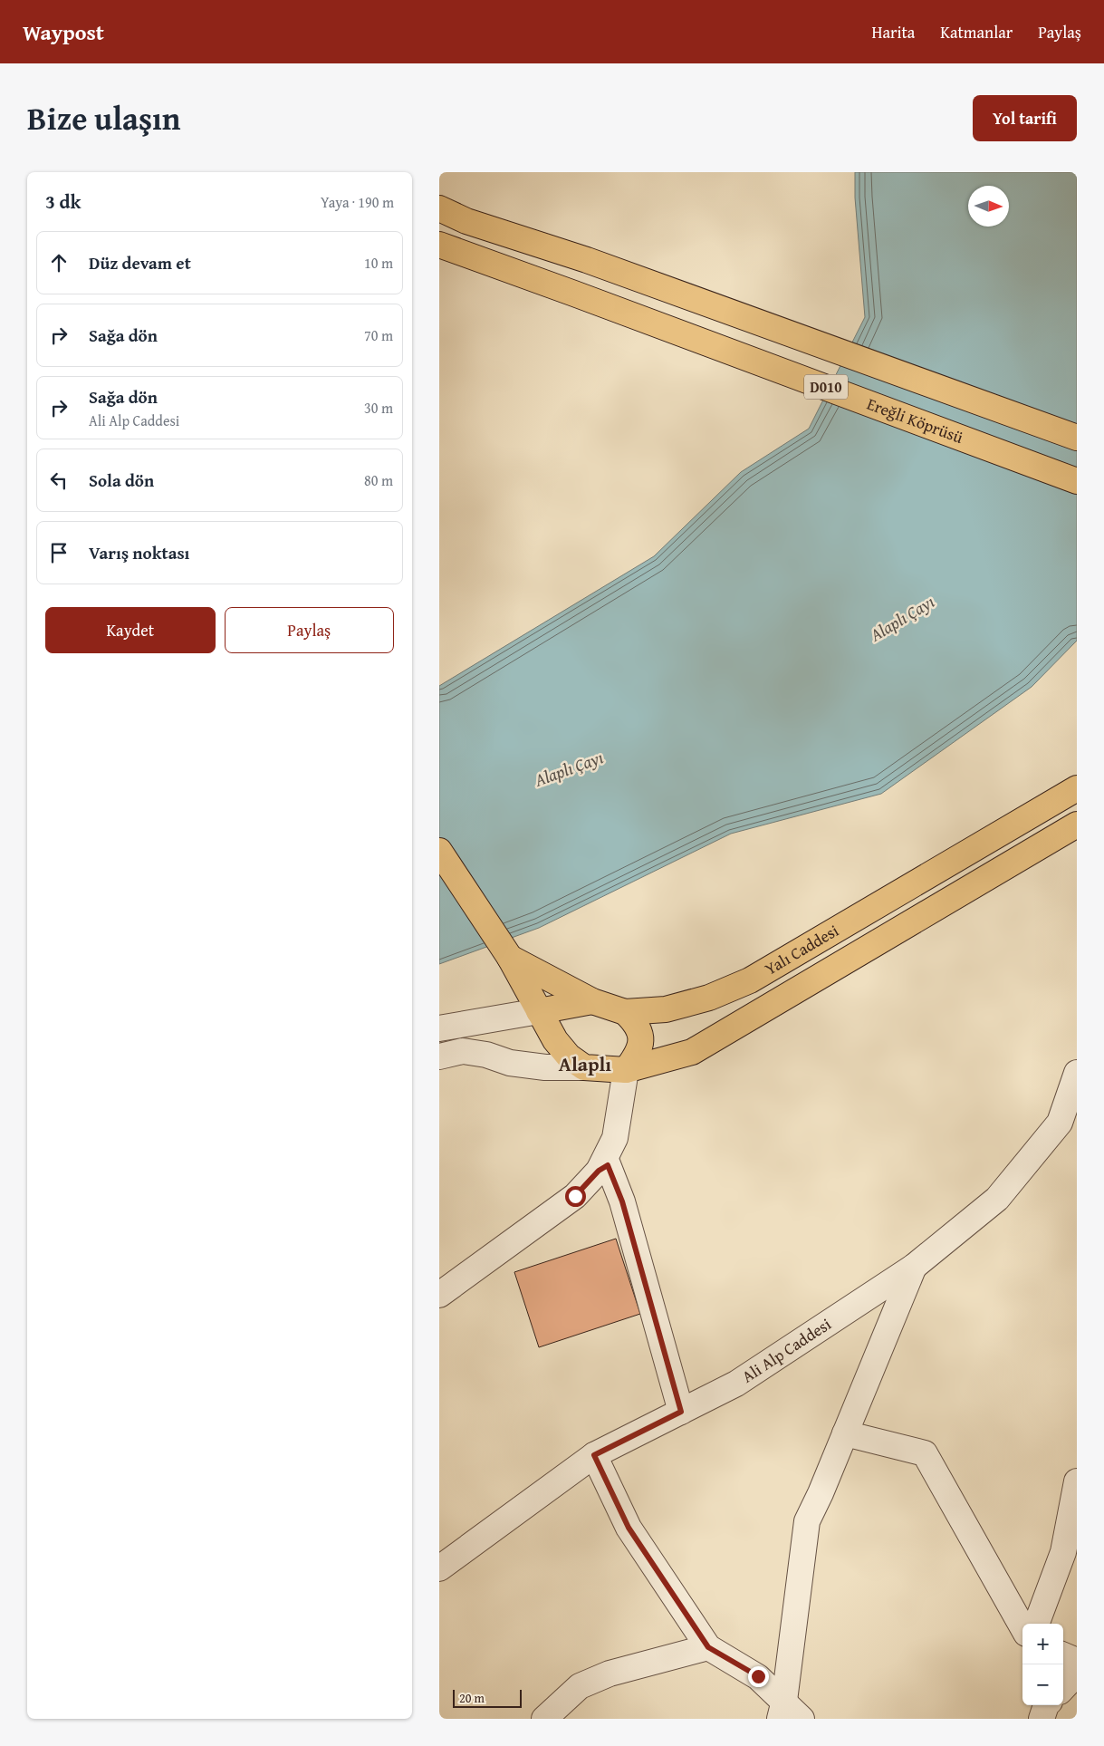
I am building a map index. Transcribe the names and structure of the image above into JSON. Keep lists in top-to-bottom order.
{
  "streets": {
    "main road": ["D010", "Ereğli Köprüsü", "Yalı Caddesi"],
    "street": ["Ali Alp Caddesi"]
  },
  "districts": ["Alaplı"],
  "water": ["Alaplı Çayı"],
  "scale_bar": "20 m",
  "north": "right",
  "page": {
    "header": "Waypost",
    "nav": ["Harita", "Katmanlar", "Paylaş"],
    "title": "Bize ulaşın",
    "buttons": [
      "Yol tarifi",
      ["Kaydet", "Paylaş"]
    ],
    "heading": ["3 dk", "Yaya · 190 m"],
    "list": [
      ["Düz devam et", "10 m"],
      ["Sağa dön", "70 m"],
      ["Sağa dön", "Ali Alp Caddesi", "30 m"],
      ["Sola dön", "80 m"],
      "Varış noktası"
    ],
    "map_buttons": ["+", "−"],
    "scale": "20 m"
  }
}
